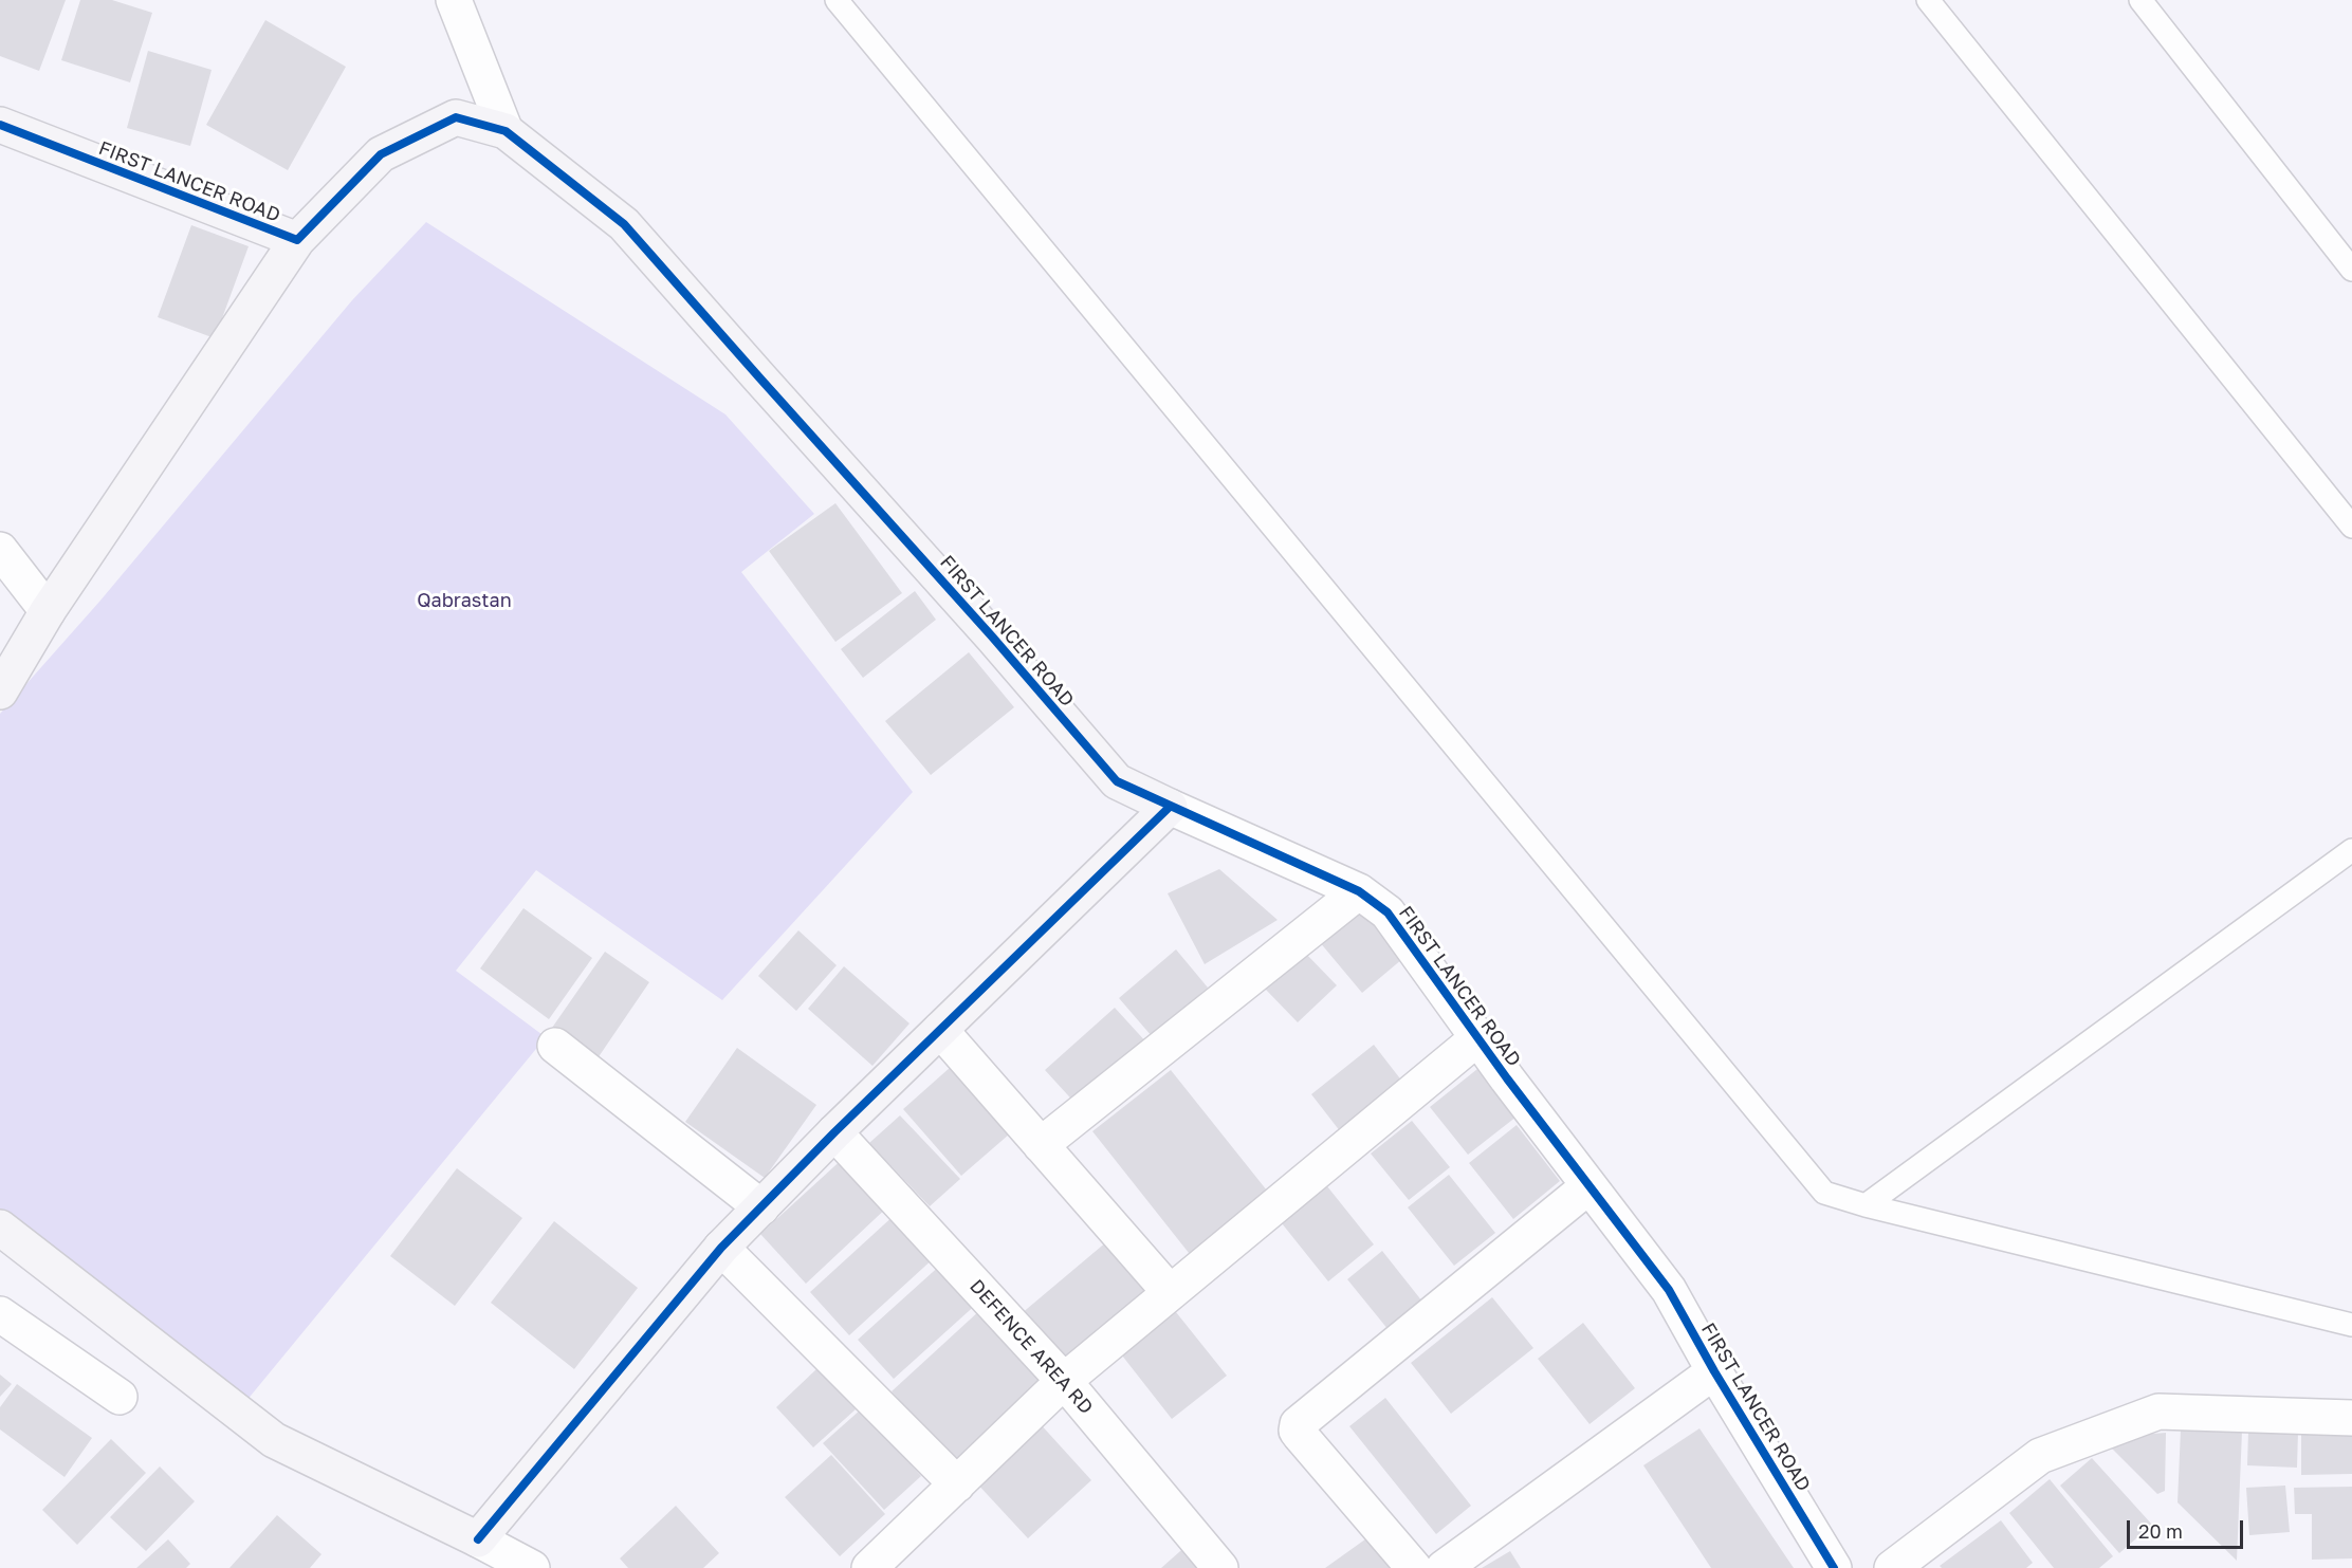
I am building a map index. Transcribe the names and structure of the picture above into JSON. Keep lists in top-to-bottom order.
{
  "streets": {
    "street": ["FIRST LANCER ROAD", "DEFENCE AREA RD"]
  },
  "parks": ["Qabrastan"],
  "scale_bar": "20 m"
}
